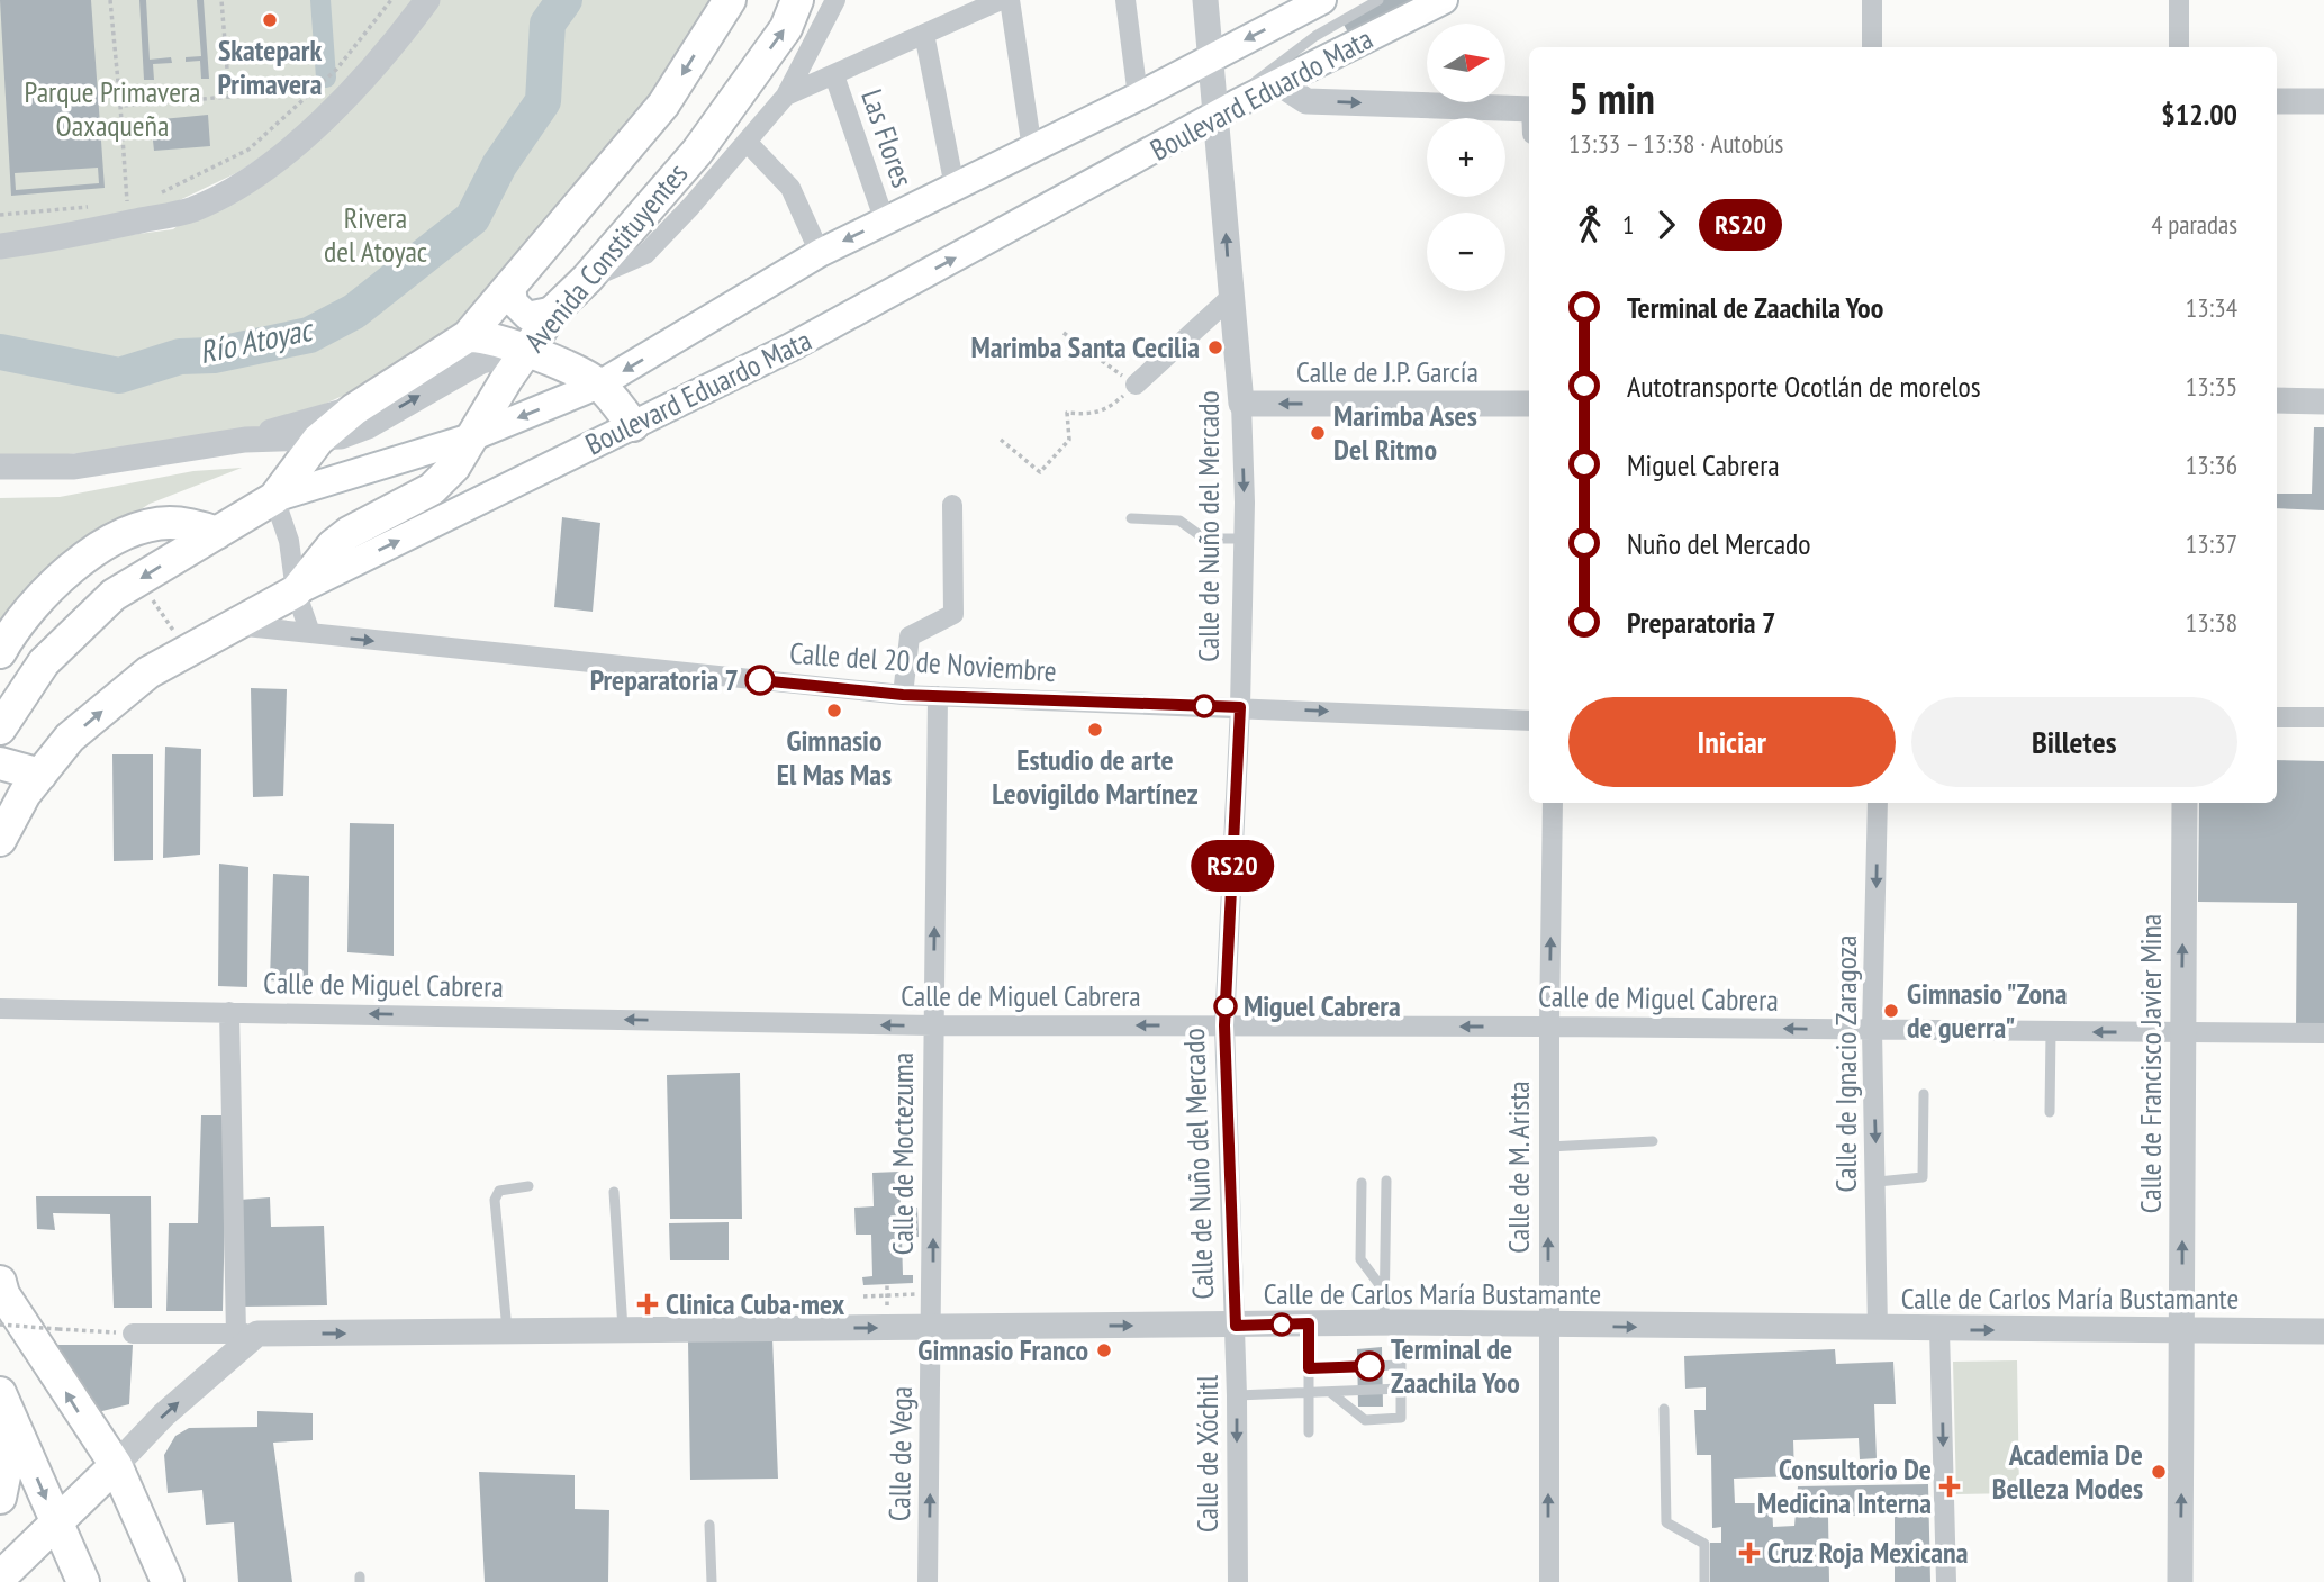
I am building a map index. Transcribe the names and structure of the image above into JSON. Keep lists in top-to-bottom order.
{
  "streets": {
    "main road": ["Boulevard Eduardo Mata", "Avenida Constituyentes"],
    "street": [
      "Las Flores",
      "Calle de J.P. García",
      "Calle de Nuño del Mercado",
      "Calle del 20 de Noviembre",
      "Calle de Miguel Cabrera",
      "Calle de Ignacio Zaragoza",
      "Calle de Francisco Javier Mina",
      "Calle de Moctezuma",
      "Calle de M. Arista",
      "Calle de Carlos María Bustamante",
      "Calle de Vega",
      "Calle de Xóchitl"
    ]
  },
  "crossings": [
    ["Boulevard Eduardo Mata", "Las Flores"],
    ["Boulevard Eduardo Mata", "Avenida Constituyentes"],
    ["Boulevard Eduardo Mata", "Calle de Nuño del Mercado"],
    ["Boulevard Eduardo Mata", "Calle del 20 de Noviembre"],
    ["Calle de J.P. García", "Calle de Nuño del Mercado"],
    ["Calle de Nuño del Mercado", "Calle del 20 de Noviembre"],
    ["Calle de Nuño del Mercado", "Calle de Miguel Cabrera"],
    ["Calle de Nuño del Mercado", "Calle de Carlos María Bustamante"],
    ["Calle de Nuño del Mercado", "Calle de Xóchitl"],
    ["Calle del 20 de Noviembre", "Calle de Moctezuma"],
    ["Calle de Miguel Cabrera", "Calle de Ignacio Zaragoza"],
    ["Calle de Miguel Cabrera", "Calle de Francisco Javier Mina"],
    ["Calle de Miguel Cabrera", "Calle de Moctezuma"],
    ["Calle de Miguel Cabrera", "Calle de M. Arista"],
    ["Calle de Ignacio Zaragoza", "Calle de Carlos María Bustamante"],
    ["Calle de Francisco Javier Mina", "Calle de Carlos María Bustamante"],
    ["Calle de Moctezuma", "Calle de Carlos María Bustamante"],
    ["Calle de Moctezuma", "Calle de Vega"],
    ["Calle de M. Arista", "Calle de Carlos María Bustamante"],
    ["Calle de Carlos María Bustamante", "Calle de Vega"],
    ["Calle de Carlos María Bustamante", "Calle de Xóchitl"]
  ],
  "one_way": [
    "Calle de J.P. García",
    "Calle del 20 de Noviembre",
    "Calle de Miguel Cabrera",
    "Calle de Ignacio Zaragoza",
    "Calle de Francisco Javier Mina",
    "Calle de Moctezuma",
    "Calle de M. Arista",
    "Calle de Carlos María Bustamante",
    "Calle de Vega",
    "Calle de Xóchitl"
  ],
  "water": ["Río Atoyac"],
  "parks": ["Parque Primavera Oaxaqueña", "Rivera del Atoyac"],
  "places": {
    "other": [
      "Skatepark Primavera",
      "Marimba Santa Cecilia",
      "Marimba Ases Del Ritmo",
      "Preparatoria 7",
      "Gimnasio El Mas Mas",
      "Estudio de arte Leovigildo Martínez",
      "Miguel Cabrera",
      "Gimnasio \"Zona de guerra\"",
      "Gimnasio Franco",
      "Terminal de Zaachila Yoo",
      "Academia De Belleza Modes"
    ],
    "health": ["Clinica Cuba-mex", "Consultorio De Medicina Interna", "Cruz Roja Mexicana"]
  },
  "lines": ["bus line RS20"],
  "north": "right",
  "page": {
    "on_map": "RS20",
    "map_buttons": ["+", "−"],
    "heading": ["5 min", "13:33 – 13:38 · Autobús", "$12.00"],
    "legs": ["1", "RS20", "4 paradas"],
    "list": [
      {
        "name": "Terminal de Zaachila Yoo",
        "value": "13:34"
      },
      {
        "name": "Autotransporte Ocotlán de morelos",
        "value": "13:35"
      },
      {
        "name": "Miguel Cabrera",
        "value": "13:36"
      },
      {
        "name": "Nuño del Mercado",
        "value": "13:37"
      },
      {
        "name": "Preparatoria 7",
        "value": "13:38"
      }
    ],
    "buttons": ["Iniciar", "Billetes"]
  }
}
